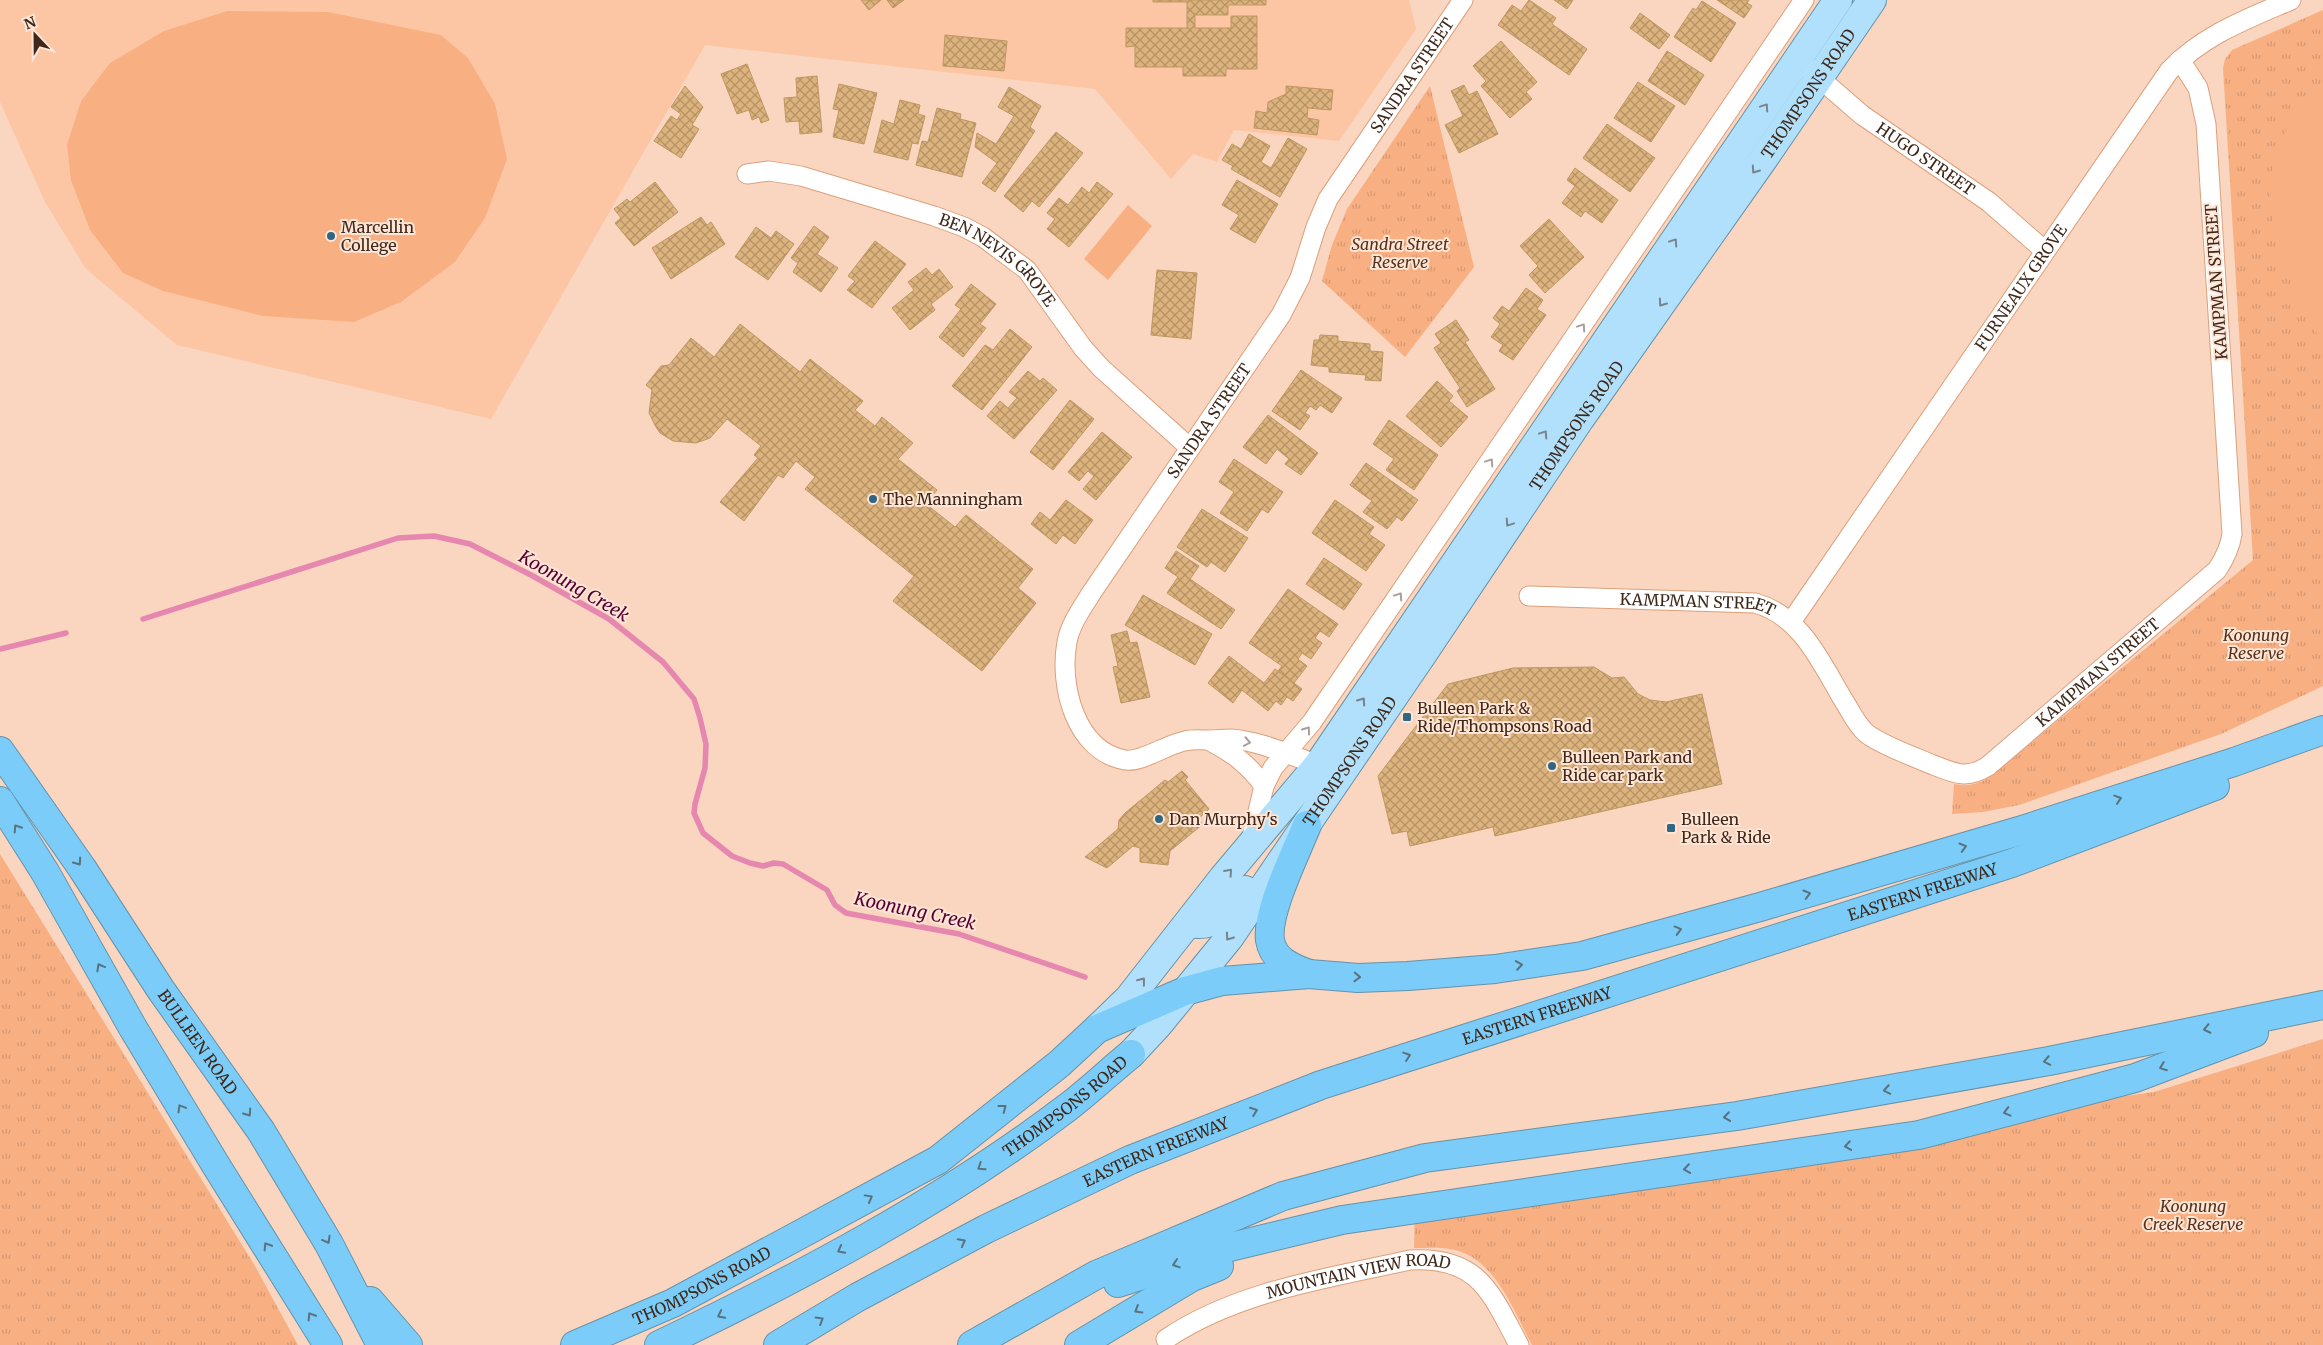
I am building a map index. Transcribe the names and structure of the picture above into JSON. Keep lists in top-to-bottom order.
{
  "streets": {
    "highway": ["THOMPSONS ROAD", "EASTERN FREEWAY", "BULLEEN ROAD"],
    "street": [
      "SANDRA STREET",
      "HUGO STREET",
      "BEN NEVIS GROVE",
      "KAMPMAN STREET",
      "FURNEAUX GROVE",
      "MOUNTAIN VIEW ROAD"
    ]
  },
  "crossings": [
    ["SANDRA STREET", "THOMPSONS ROAD"],
    ["SANDRA STREET", "BEN NEVIS GROVE"],
    ["THOMPSONS ROAD", "HUGO STREET"],
    ["HUGO STREET", "FURNEAUX GROVE"],
    ["KAMPMAN STREET", "FURNEAUX GROVE"]
  ],
  "water": ["Koonung Creek"],
  "parks": ["Sandra Street Reserve", "Koonung Reserve", "Koonung Creek Reserve"],
  "places": {
    "other": [
      "Marcellin College",
      "The Manningham",
      "Bulleen Park and Ride car park",
      "Dan Murphy's"
    ],
    "transit": ["Bulleen Park & Ride/Thompsons Road", "Bulleen Park & Ride"]
  },
  "north": "top"
}
